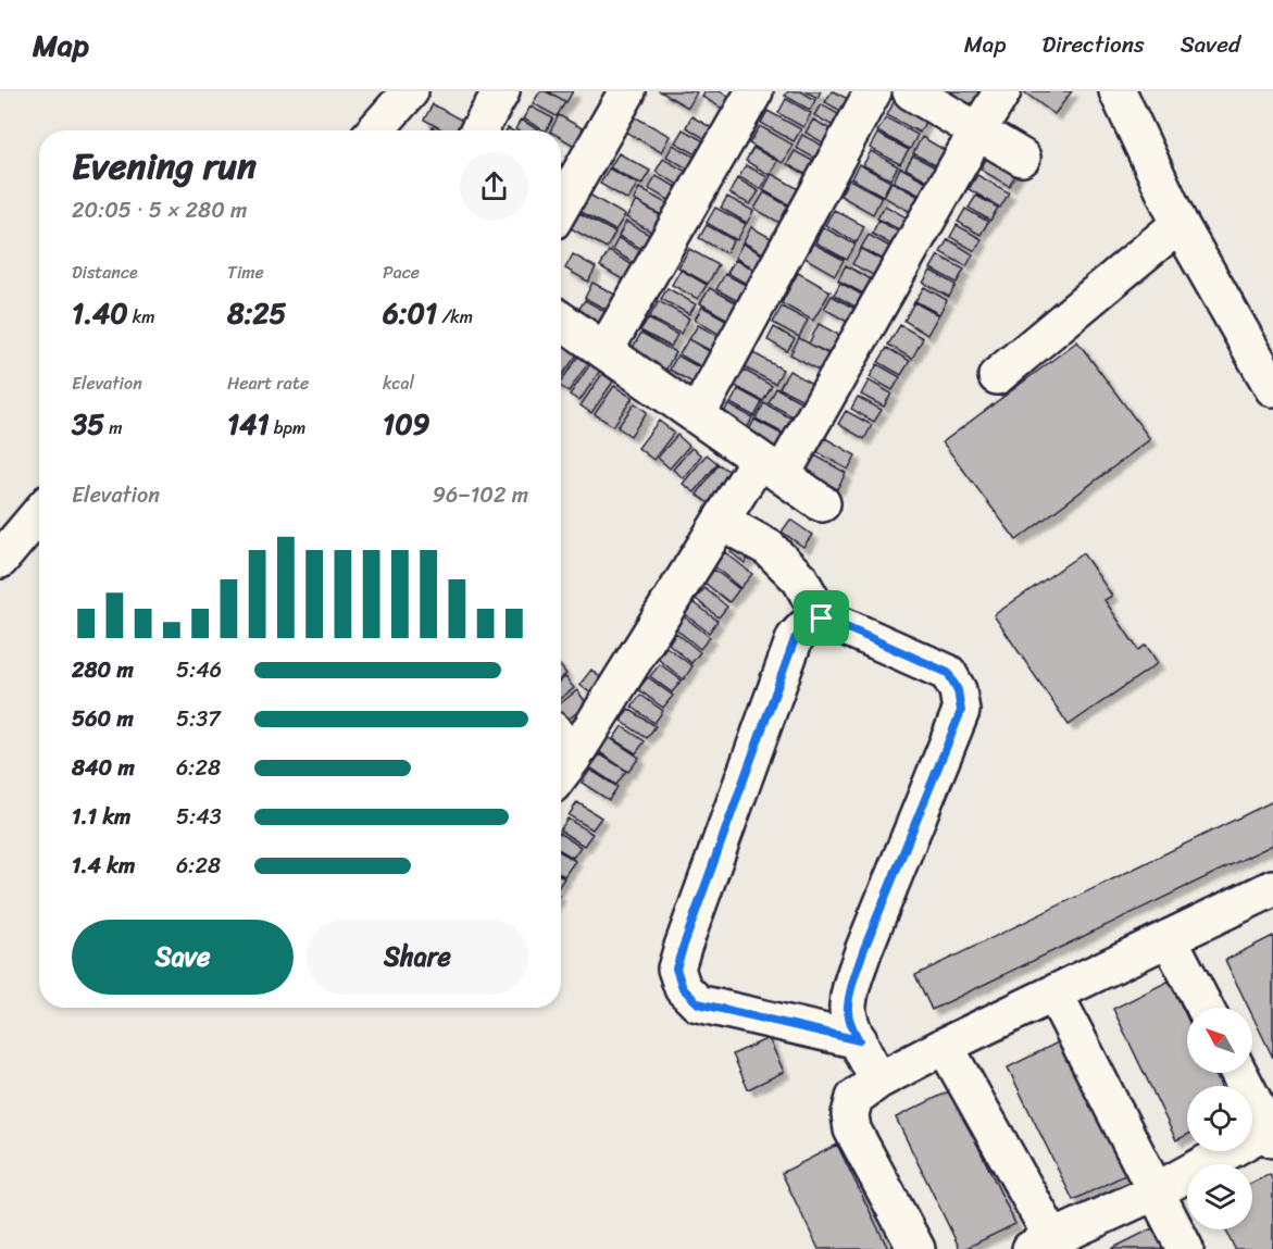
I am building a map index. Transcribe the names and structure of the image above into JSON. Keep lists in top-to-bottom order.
{
  "north": "top left",
  "page": {
    "header": "Map",
    "nav": ["Map", "Directions", "Saved"],
    "heading": ["Evening run", "20:05 · 5 × 280 m"],
    "stats": [
      ["Distance", "1.40 km"],
      ["Time", "8:25"],
      ["Pace", "6:01 /km"],
      ["Elevation", "35 m"],
      ["Heart rate", "141 bpm"],
      ["kcal", "109"]
    ],
    "chart": ["Elevation", "96–102 m"],
    "list": [
      {
        "name": "280 m",
        "note": "5:46"
      },
      {
        "name": "560 m",
        "note": "5:37"
      },
      {
        "name": "840 m",
        "note": "6:28"
      },
      {
        "name": "1.1 km",
        "note": "5:43"
      },
      {
        "name": "1.4 km",
        "note": "6:28"
      }
    ],
    "buttons": ["Save", "Share"]
  }
}
